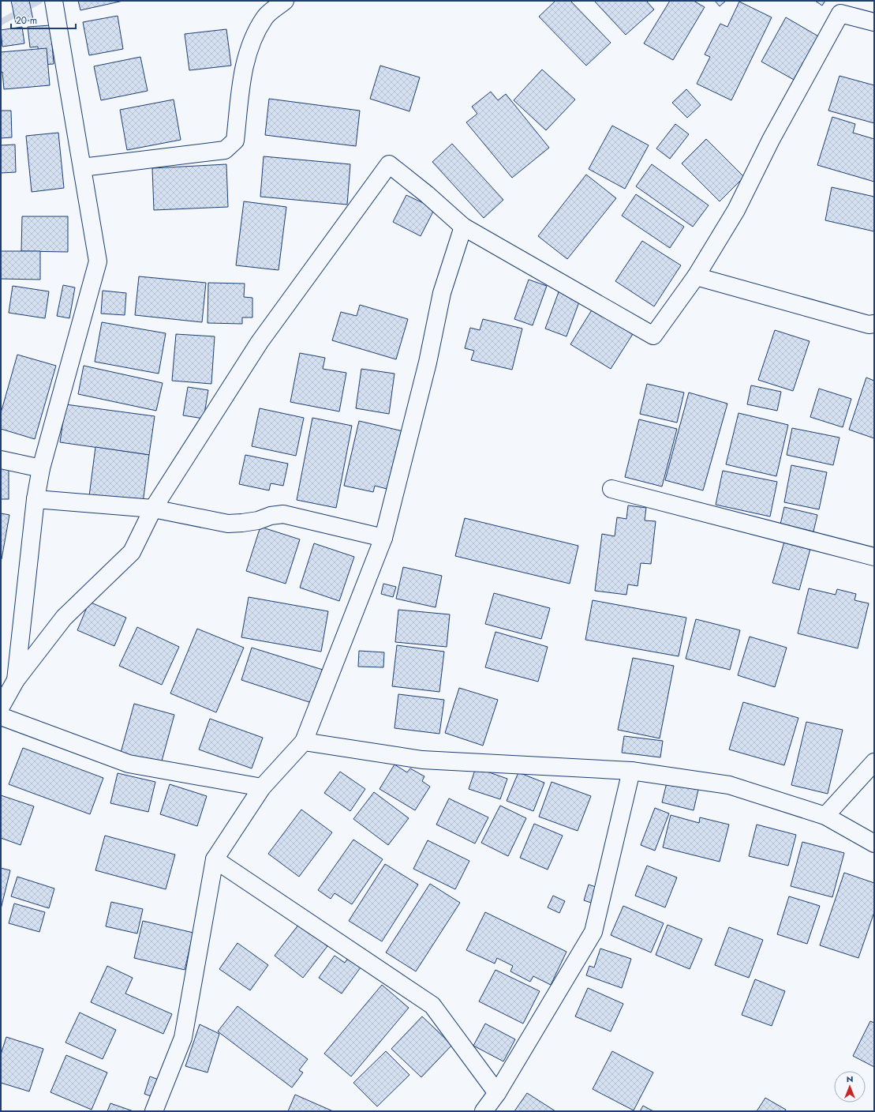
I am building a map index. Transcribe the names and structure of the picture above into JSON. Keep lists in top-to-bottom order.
{
  "scale_bar": "20 m",
  "north": "top"
}
